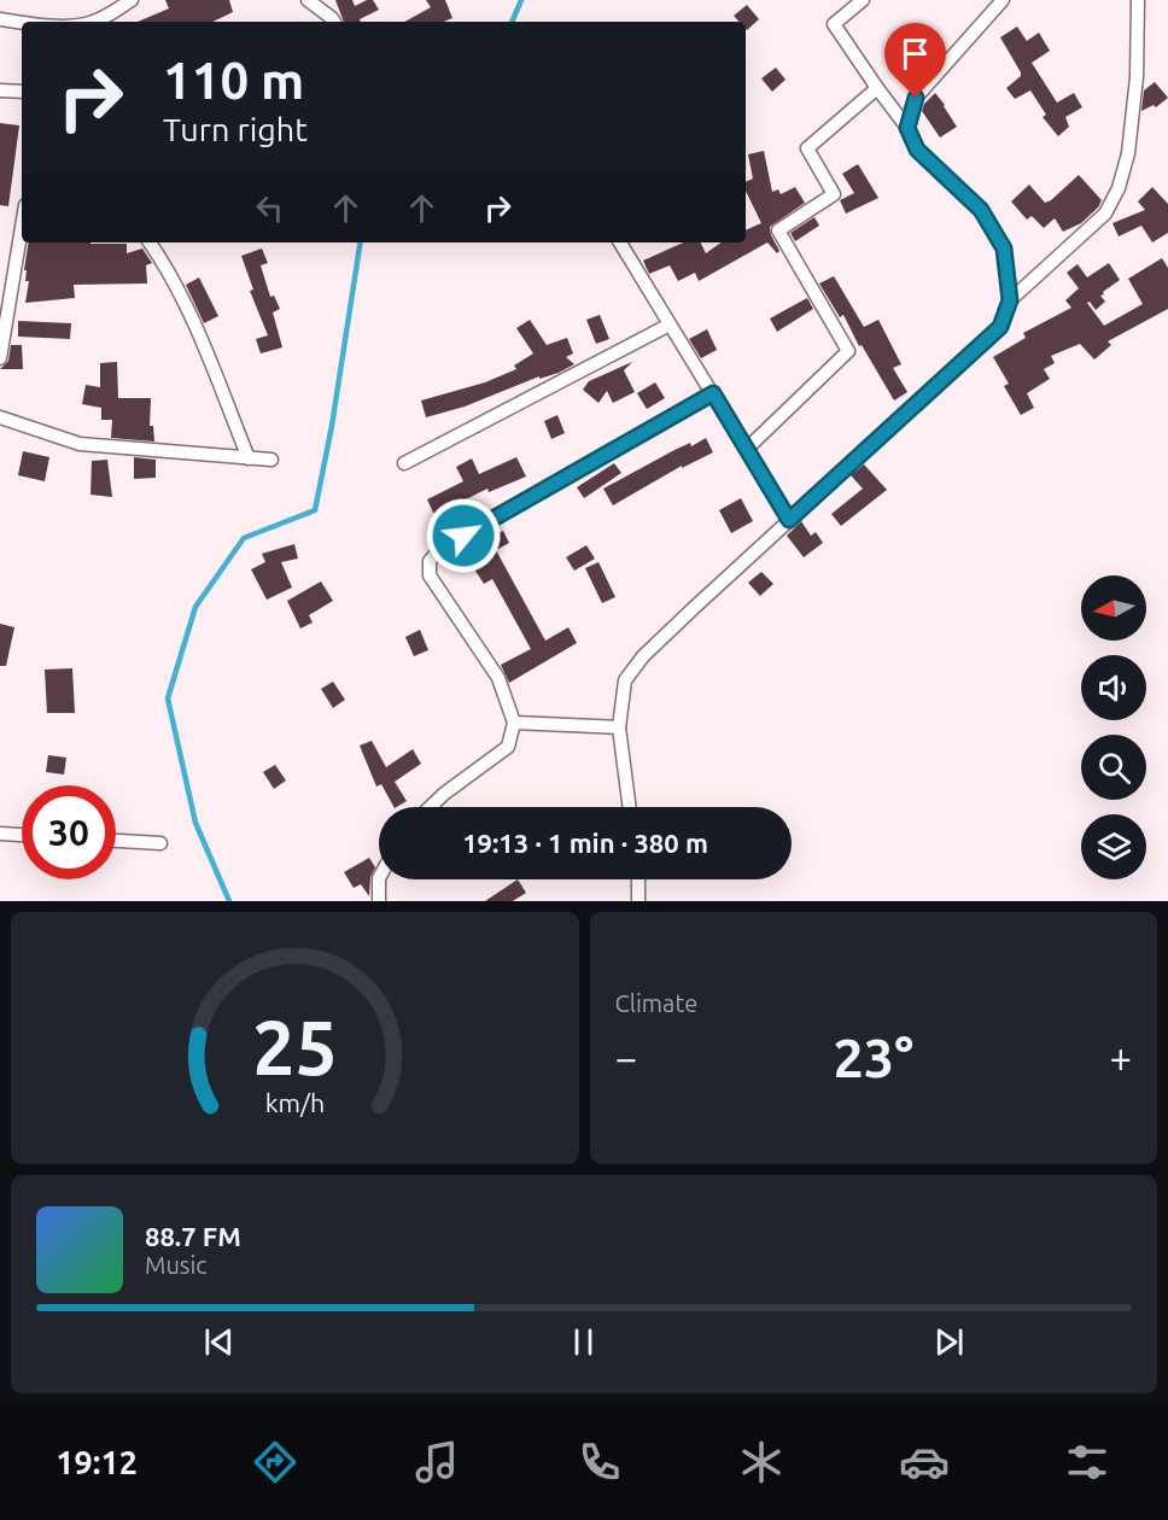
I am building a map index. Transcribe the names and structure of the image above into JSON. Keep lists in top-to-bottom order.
{
  "north": "left",
  "page": {
    "turn": ["110 m", "Turn right"],
    "limit": "30",
    "trip": "19:13 · 1 min · 380 m",
    "tile": "Climate",
    "heat": ["−", "23°", "+"],
    "song": ["88.7 FM", "Music"],
    "tabs": "19:12",
    "gauge": ["25", "km/h"]
  }
}
